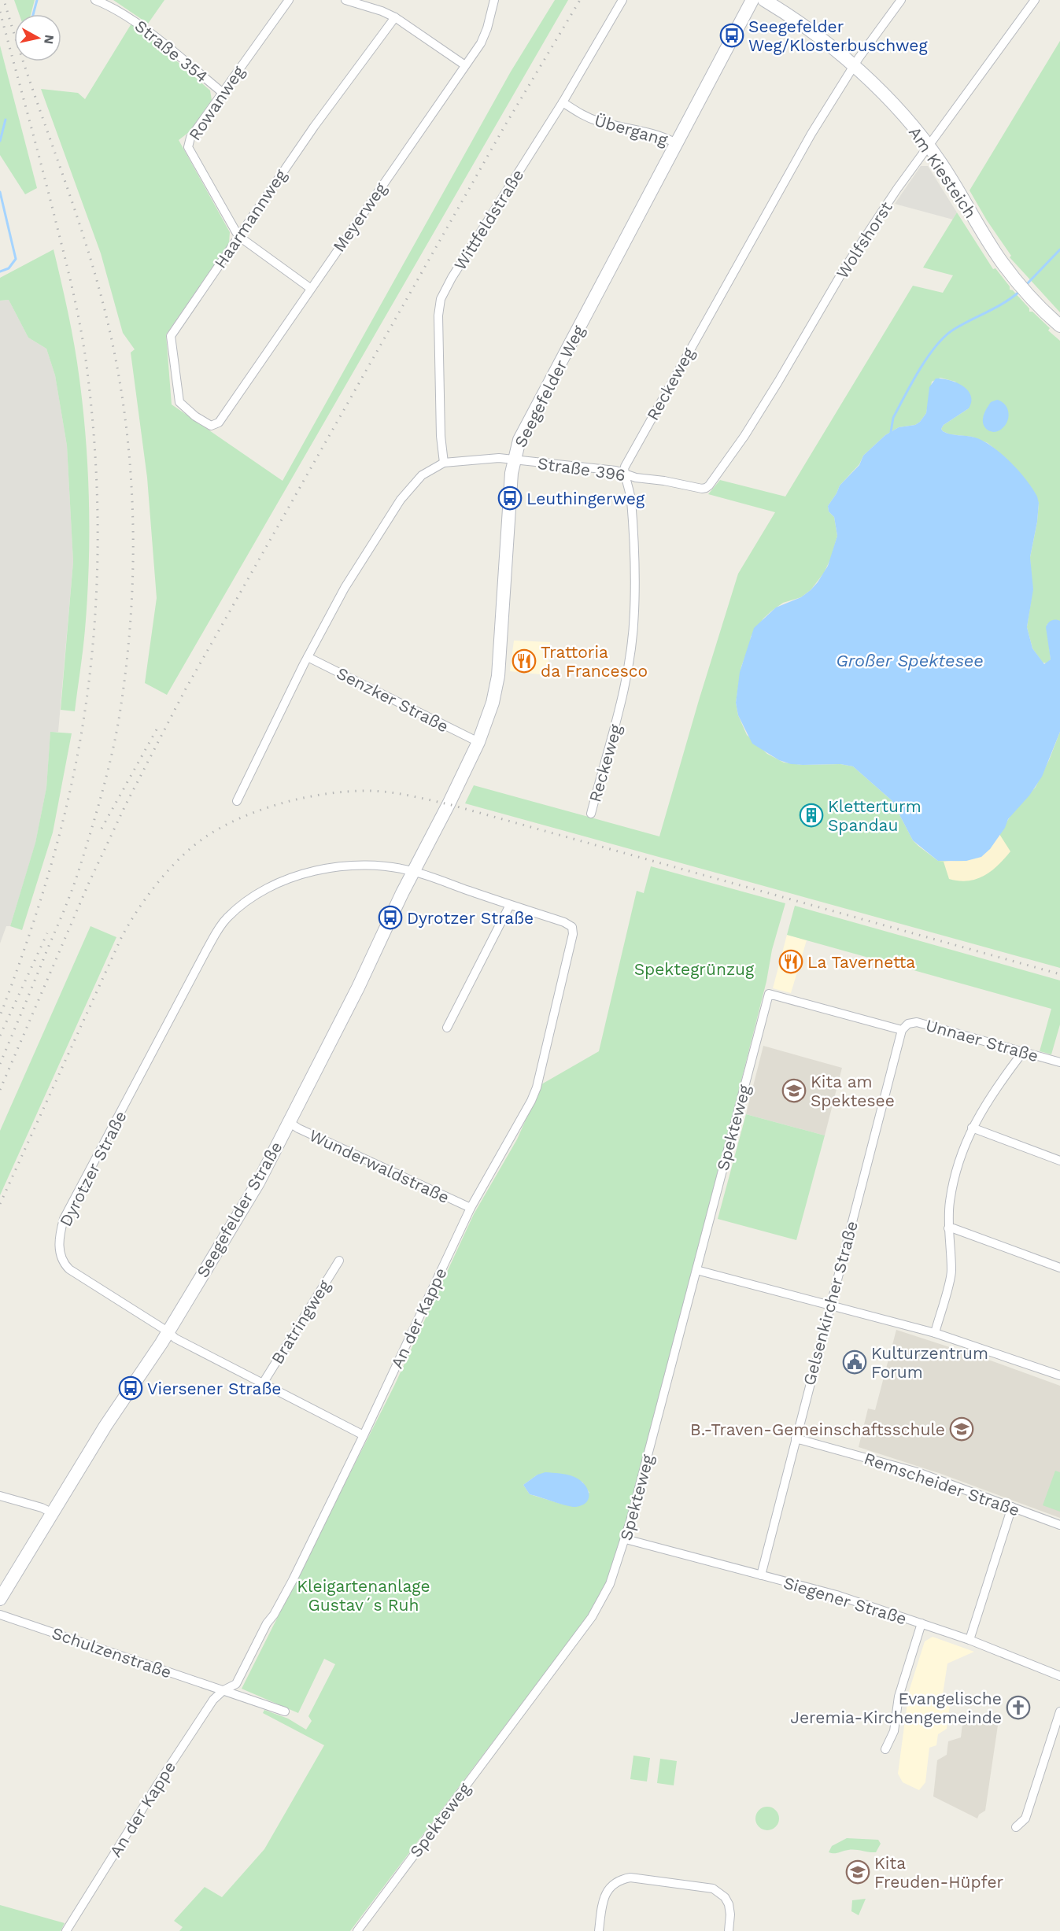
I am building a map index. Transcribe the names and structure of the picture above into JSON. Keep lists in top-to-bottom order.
{
  "streets": {
    "street": [
      "Straße 354",
      "Rowanweg",
      "Übergang",
      "Am Kiesteich",
      "Meyerweg",
      "Haarmannweg",
      "Wittfeldstraße",
      "Wolfshorst",
      "Reckeweg",
      "Seegefelder Weg",
      "Straße 396",
      "Senzker Straße",
      "Unnaer Straße",
      "Spekteweg",
      "Wunderwaldstraße",
      "Dyrotzer Straße",
      "Seegefelder Straße",
      "Gelsenkircher Straße",
      "An der Kappe",
      "Bratringweg",
      "Remscheider Straße",
      "Siegener Straße",
      "Schulzenstraße"
    ]
  },
  "crossings": [
    ["Straße 354", "Rowanweg"],
    ["Rowanweg", "Haarmannweg"],
    ["Übergang", "Wittfeldstraße"],
    ["Übergang", "Seegefelder Weg"],
    ["Am Kiesteich", "Wolfshorst"],
    ["Am Kiesteich", "Reckeweg"],
    ["Meyerweg", "Haarmannweg"],
    ["Wolfshorst", "Straße 396"],
    ["Reckeweg", "Straße 396"],
    ["Seegefelder Weg", "Straße 396"],
    ["Seegefelder Weg", "Senzker Straße"],
    ["Seegefelder Weg", "Seegefelder Straße"],
    ["Unnaer Straße", "Spekteweg"],
    ["Unnaer Straße", "Gelsenkircher Straße"],
    ["Spekteweg", "Siegener Straße"],
    ["Wunderwaldstraße", "Seegefelder Straße"],
    ["Wunderwaldstraße", "An der Kappe"],
    ["Dyrotzer Straße", "Seegefelder Straße"],
    ["Dyrotzer Straße", "An der Kappe"],
    ["Gelsenkircher Straße", "Remscheider Straße"],
    ["Gelsenkircher Straße", "Siegener Straße"],
    ["An der Kappe", "Schulzenstraße"]
  ],
  "water": ["Großer Spektesee"],
  "parks": ["Spektegrünzug", "Kleigartenanlage Gustav´s Ruh"],
  "places": {
    "bus stop": [
      "Seegefelder Weg/Klosterbuschweg",
      "Leuthingerweg",
      "Dyrotzer Straße",
      "Viersener Straße"
    ],
    "restaurant": ["Trattoria da Francesco", "La Tavernetta"],
    "building": ["Kletterturm Spandau"],
    "school or university": ["Kita am Spektesee", "B.-Traven-Gemeinschaftsschule", "Kita Freuden-Hüpfer"],
    "public building": ["Kulturzentrum Forum"],
    "church": ["Evangelische Jeremia-Kirchengemeinde"]
  },
  "north": "right"
}
